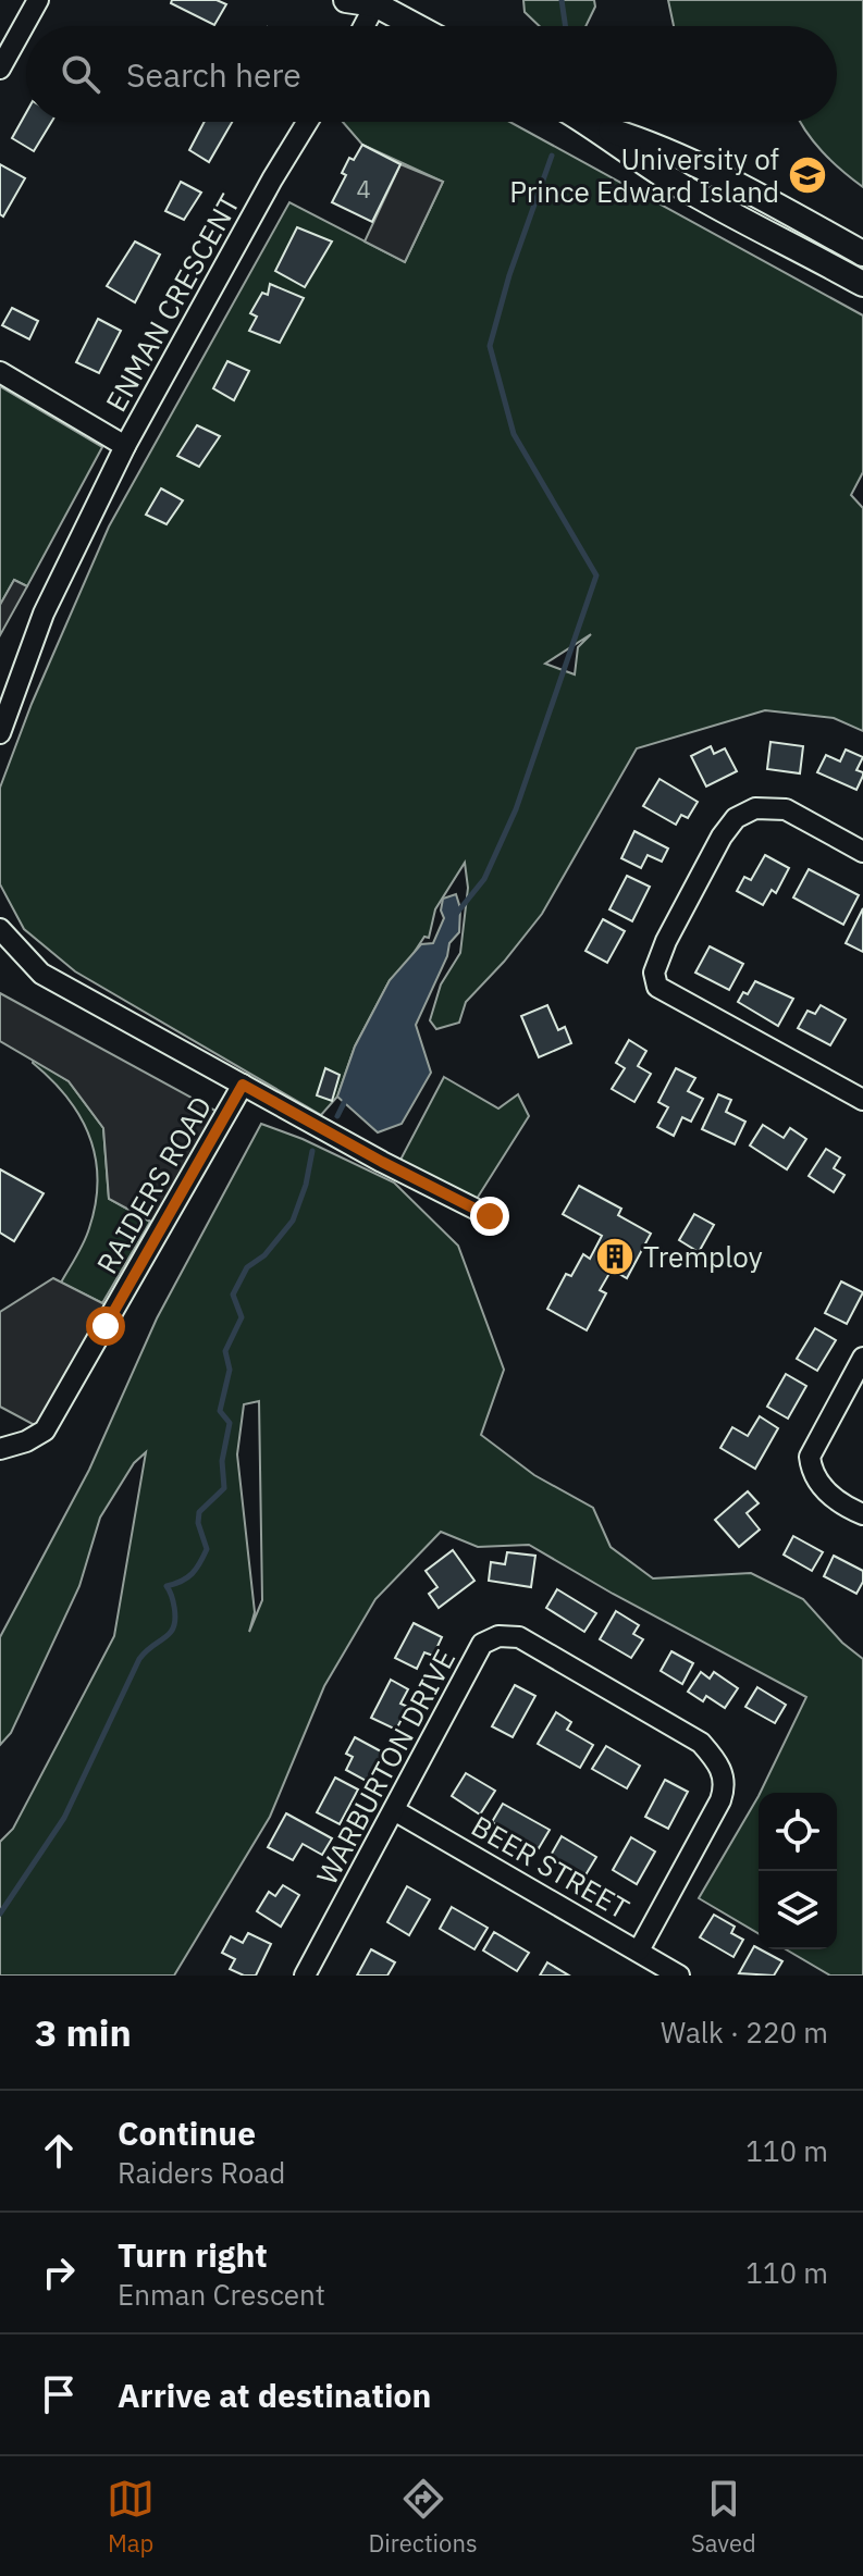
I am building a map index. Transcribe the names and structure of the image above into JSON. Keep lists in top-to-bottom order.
{
  "streets": {
    "street": [
      "ENMAN CRESCENT",
      "RAIDERS ROAD",
      "WARBURTON DRIVE",
      "BEER STREET"
    ]
  },
  "crossings": [
    ["WARBURTON DRIVE", "BEER STREET"]
  ],
  "places": {
    "school or university": ["University of Prince Edward Island"],
    "building": ["Tremploy"]
  },
  "house_numbers": ["4"],
  "page": {
    "search": "Search here",
    "heading": ["3 min", "Walk · 220 m"],
    "list": [
      ["Continue", "Raiders Road", "110 m"],
      ["Turn right", "Enman Crescent", "110 m"],
      "Arrive at destination"
    ],
    "nav": ["Map", "Directions", "Saved"]
  }
}
